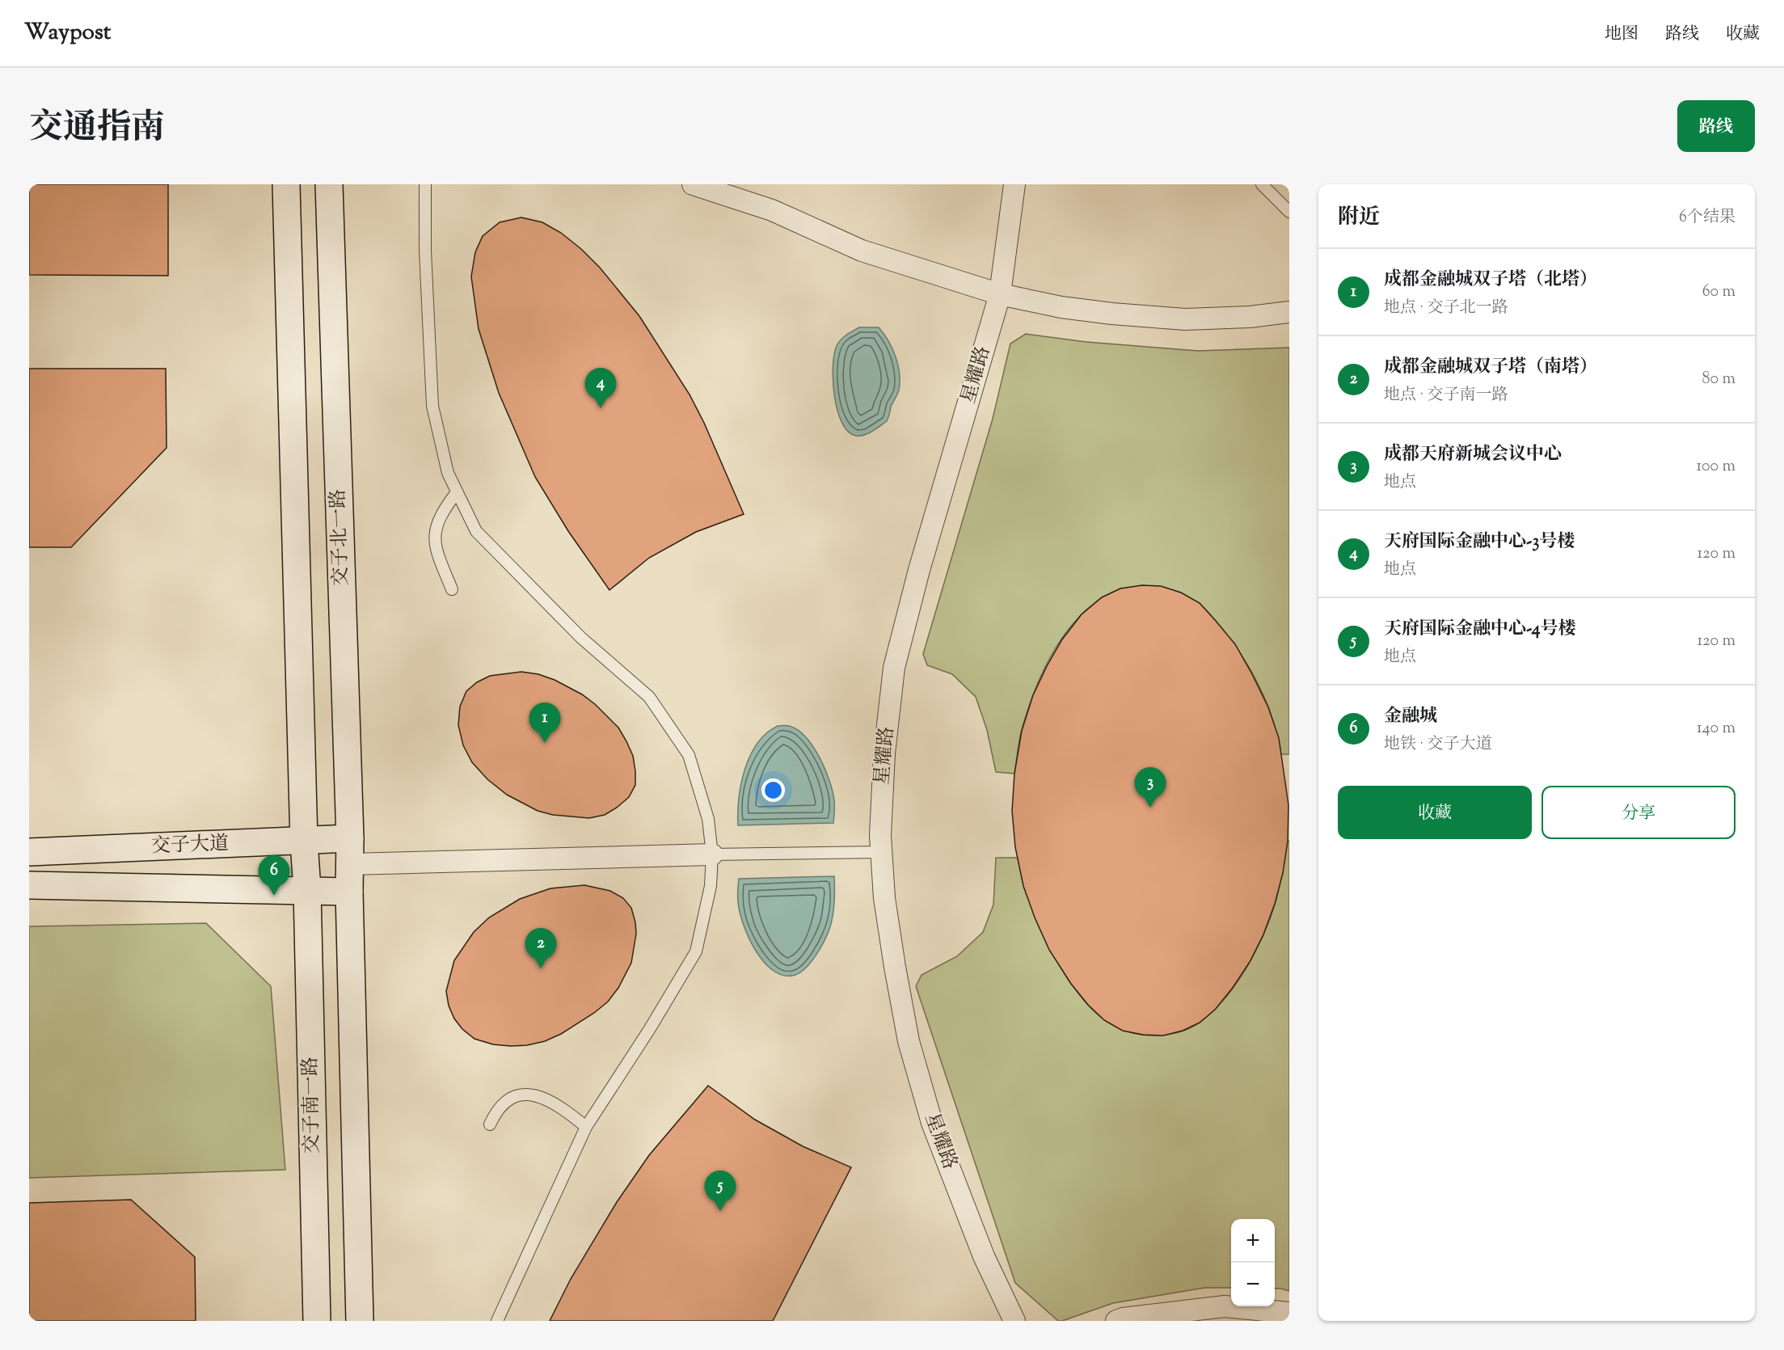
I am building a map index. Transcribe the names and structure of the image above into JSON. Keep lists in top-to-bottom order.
{
  "streets": {
    "street": [
      "星耀路",
      "交子北一路",
      "交子大道",
      "交子南一路"
    ]
  },
  "crossings": [
    ["交子北一路", "交子大道"],
    ["交子大道", "交子南一路"]
  ],
  "page": {
    "header": "Waypost",
    "nav": ["地图", "路线", "收藏"],
    "title": "交通指南",
    "buttons": [
      "路线",
      ["收藏", "分享"]
    ],
    "heading": ["附近", "6个结果"],
    "list": [
      {
        "mark": "1",
        "name": "成都金融城双子塔（北塔）",
        "note": "地点 · 交子北一路",
        "value": "60 m"
      },
      {
        "mark": "2",
        "name": "成都金融城双子塔（南塔）",
        "note": "地点 · 交子南一路",
        "value": "80 m"
      },
      {
        "mark": "3",
        "name": "成都天府新城会议中心",
        "note": "地点",
        "value": "100 m"
      },
      {
        "mark": "4",
        "name": "天府国际金融中心-3号楼",
        "note": "地点",
        "value": "120 m"
      },
      {
        "mark": "5",
        "name": "天府国际金融中心-4号楼",
        "note": "地点",
        "value": "120 m"
      },
      {
        "mark": "6",
        "name": "金融城",
        "note": "地铁 · 交子大道",
        "value": "140 m"
      }
    ],
    "pins": [
      "4",
      "1",
      "3",
      "6",
      "2",
      "5"
    ],
    "map_buttons": ["+", "−"]
  }
}
